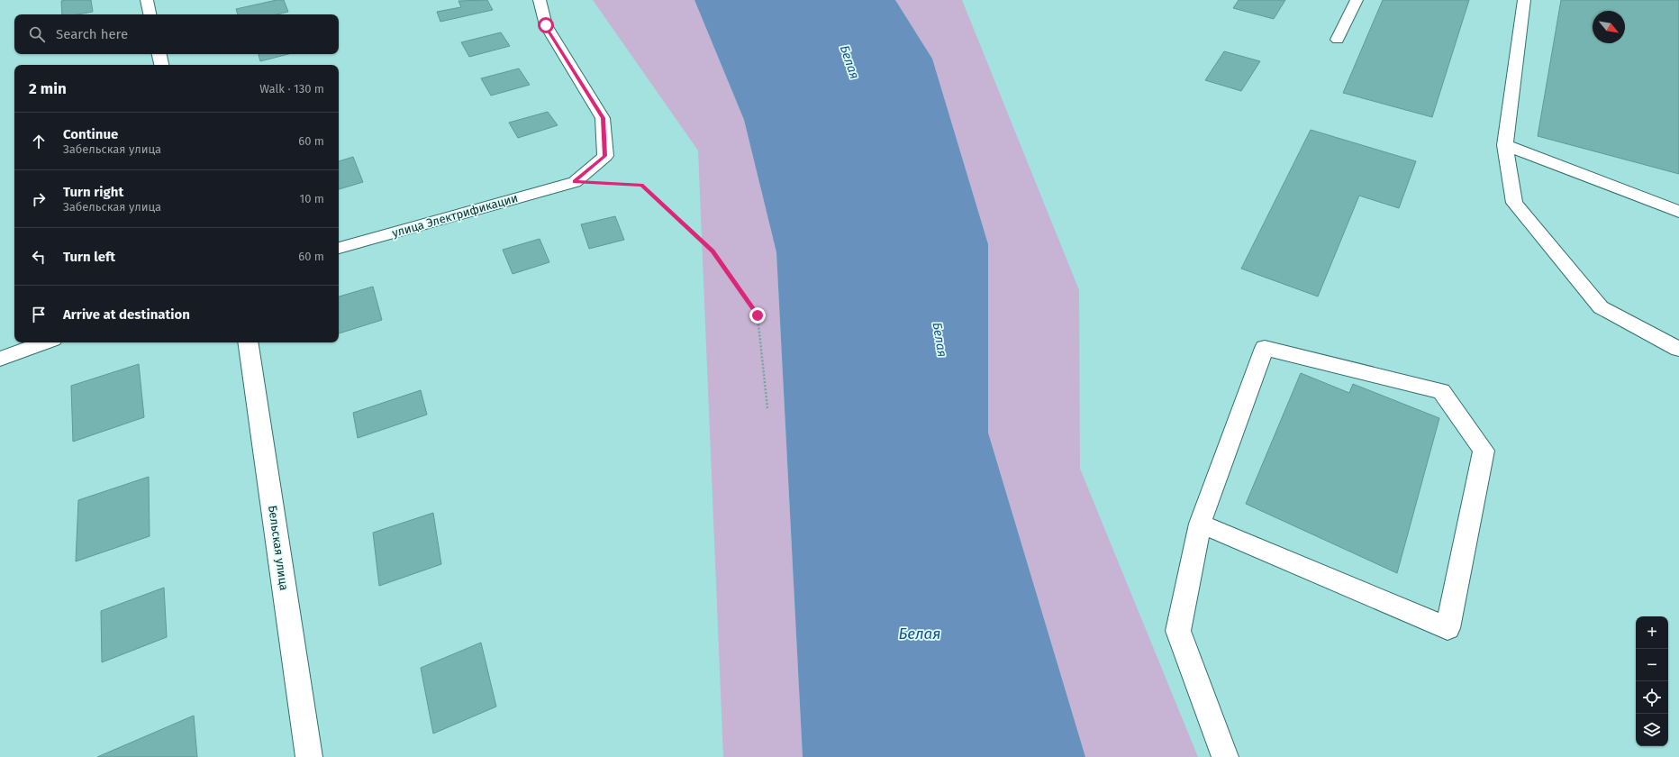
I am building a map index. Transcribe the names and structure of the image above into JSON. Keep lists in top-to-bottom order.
{
  "streets": {
    "street": ["улица Электрификации", "Бельская улица"]
  },
  "water": ["Белая"],
  "north": "bottom right",
  "page": {
    "search": "Search here",
    "heading": ["2 min", "Walk · 130 m"],
    "list": [
      ["Continue", "Забельская улица", "60 m"],
      ["Turn right", "Забельская улица", "10 m"],
      ["Turn left", "60 m"],
      "Arrive at destination"
    ],
    "map_buttons": ["+", "−"]
  }
}
